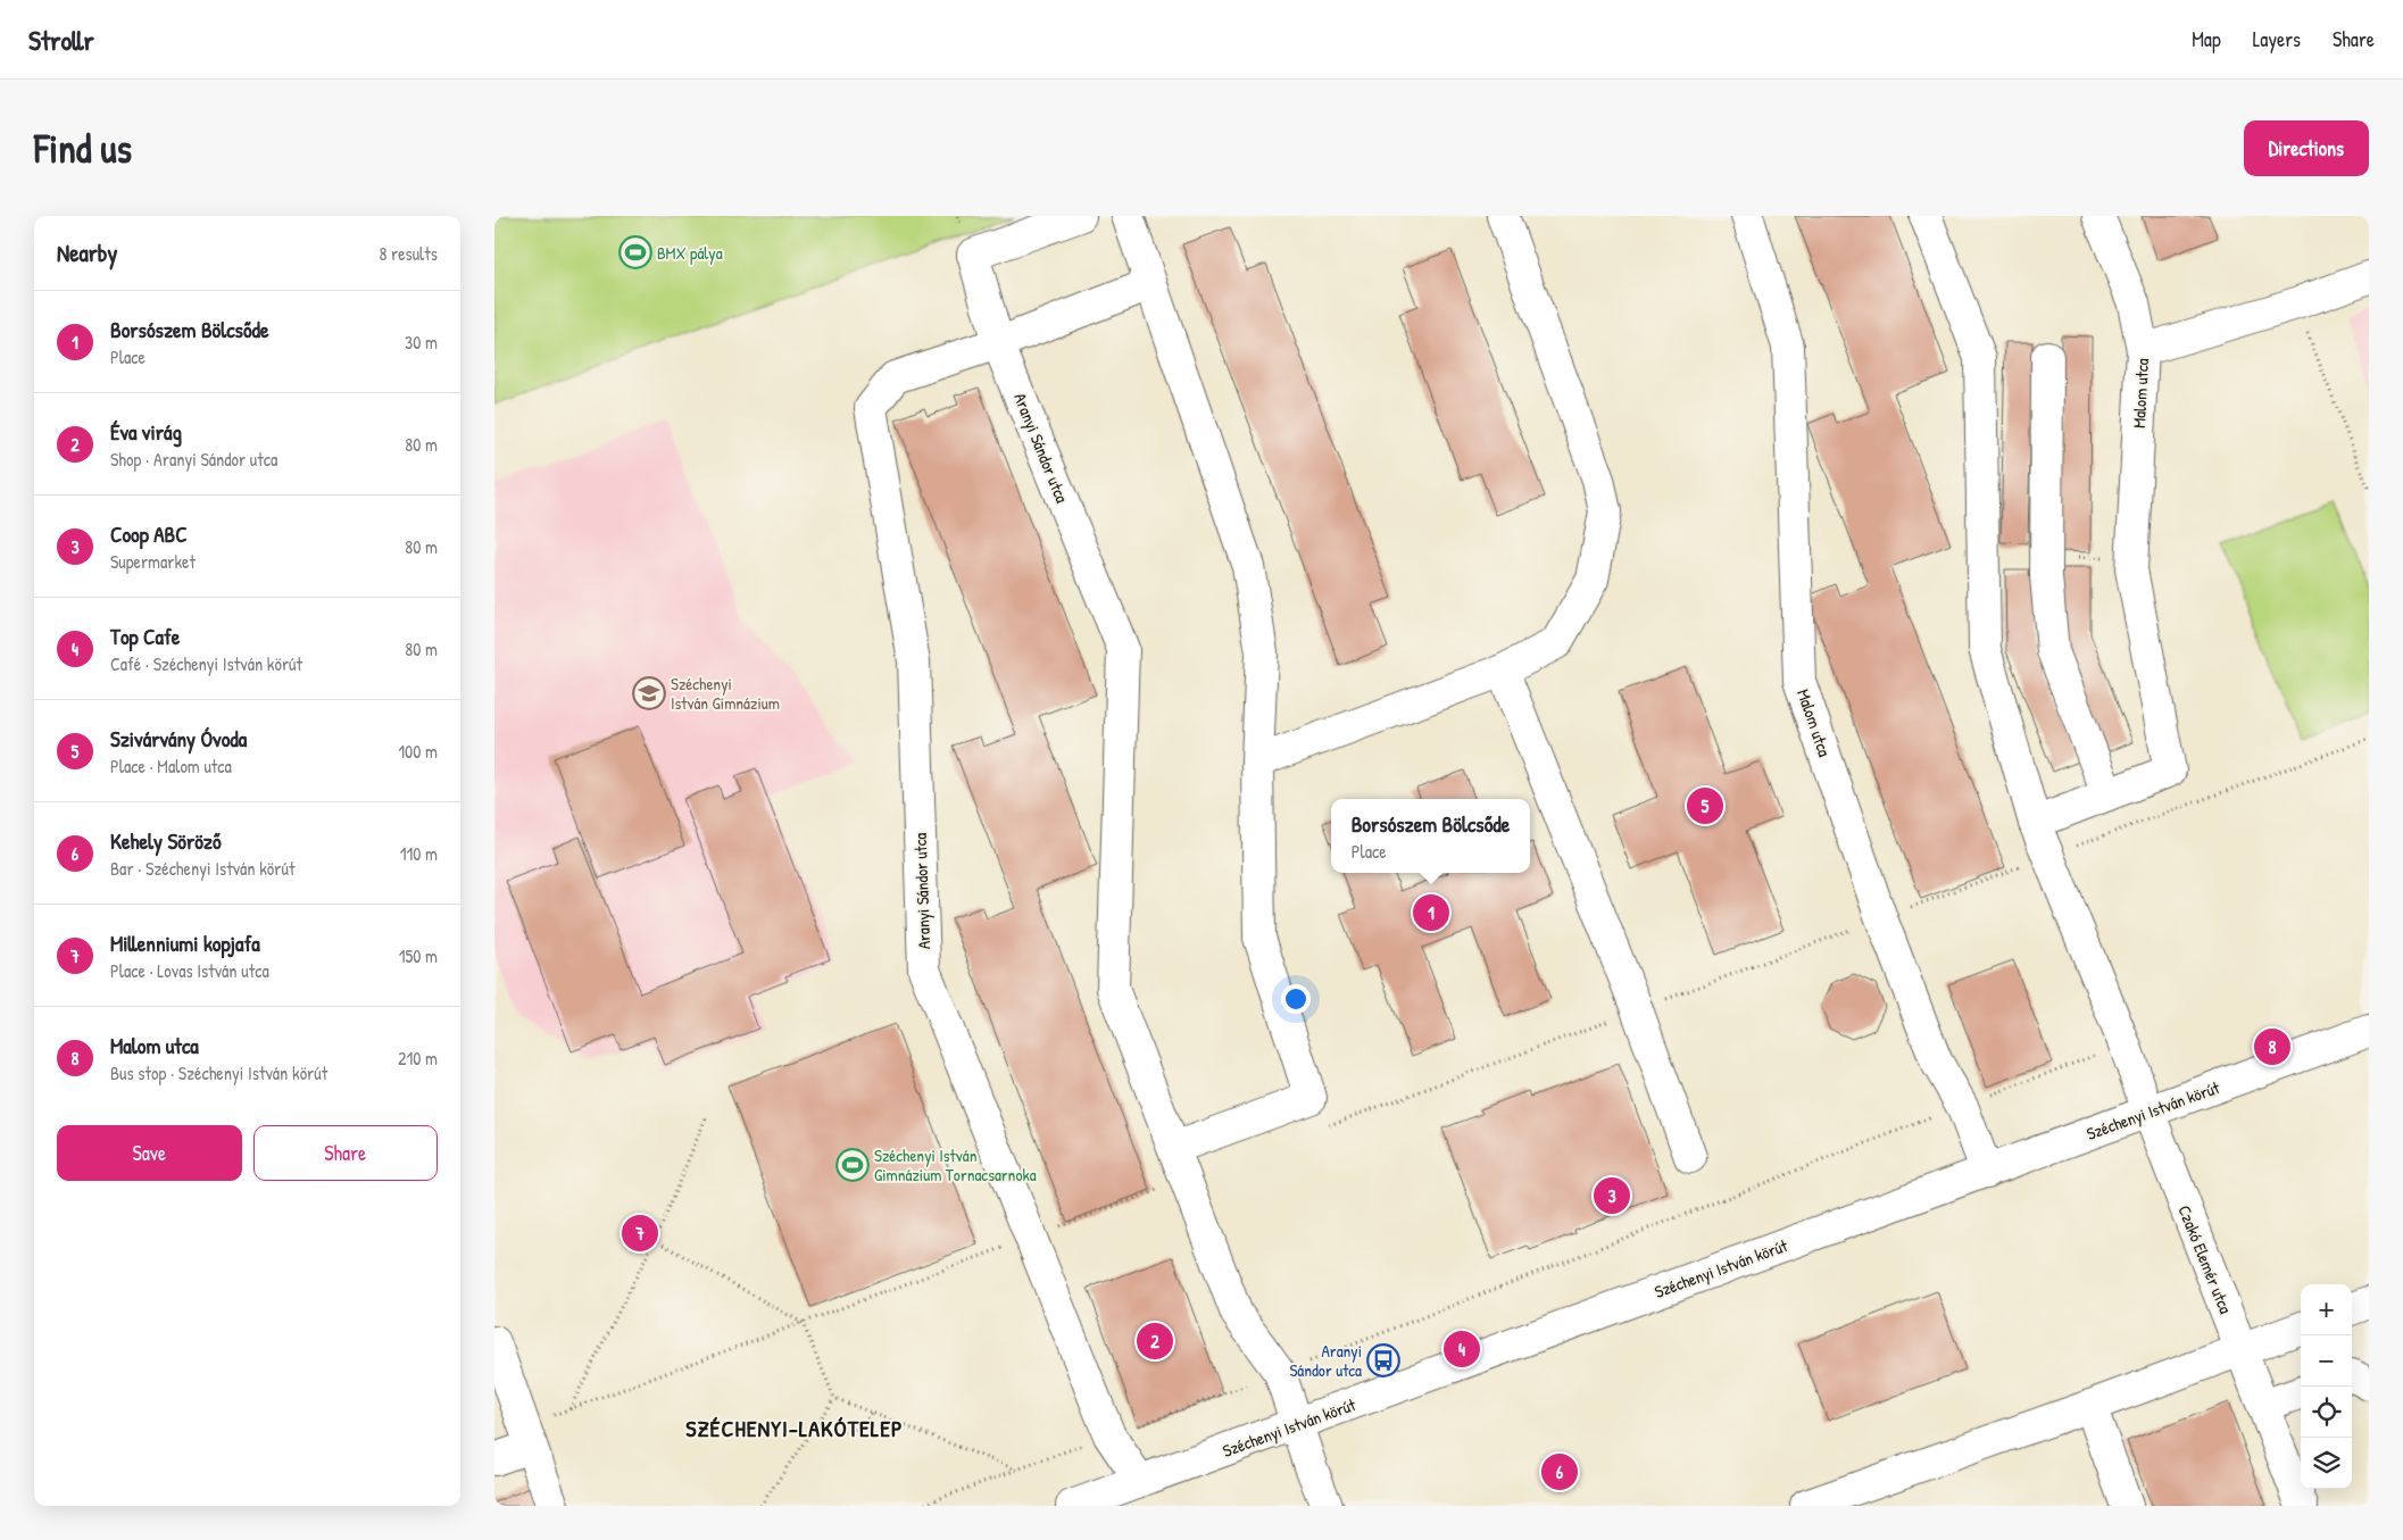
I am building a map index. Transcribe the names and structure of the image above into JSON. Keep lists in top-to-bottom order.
{
  "streets": {
    "street": [
      "Malom utca",
      "Aranyi Sándor utca",
      "Széchenyi István körút",
      "Czakó Elemér utca"
    ]
  },
  "crossings": [
    ["Malom utca", "Széchenyi István körút"],
    ["Aranyi Sándor utca", "Széchenyi István körút"],
    ["Széchenyi István körút", "Czakó Elemér utca"]
  ],
  "districts": ["SZÉCHENYI-LAKÓTELEP"],
  "places": {
    "sports": ["BMX pálya", "Széchenyi István Gimnázium Tornacsarnoka"],
    "school or university": ["Széchenyi István Gimnázium"],
    "bus stop": ["Aranyi Sándor utca"]
  },
  "page": {
    "header": "Strollr",
    "nav": ["Map", "Layers", "Share"],
    "buttons": [
      "Directions",
      ["Save", "Share"]
    ],
    "title": "Find us",
    "heading": ["Nearby", "8 results"],
    "list": [
      {
        "mark": "1",
        "name": "Borsószem Bölcsőde",
        "note": "Place",
        "value": "30 m"
      },
      {
        "mark": "2",
        "name": "Éva virág",
        "note": "Shop · Aranyi Sándor utca",
        "value": "80 m"
      },
      {
        "mark": "3",
        "name": "Coop ABC",
        "note": "Supermarket",
        "value": "80 m"
      },
      {
        "mark": "4",
        "name": "Top Cafe",
        "note": "Café · Széchenyi István körút",
        "value": "80 m"
      },
      {
        "mark": "5",
        "name": "Szivárvány Óvoda",
        "note": "Place · Malom utca",
        "value": "100 m"
      },
      {
        "mark": "6",
        "name": "Kehely Söröző",
        "note": "Bar · Széchenyi István körút",
        "value": "110 m"
      },
      {
        "mark": "7",
        "name": "Millenniumi kopjafa",
        "note": "Place · Lovas István utca",
        "value": "150 m"
      },
      {
        "mark": "8",
        "name": "Malom utca",
        "note": "Bus stop · Széchenyi István körút",
        "value": "210 m"
      }
    ],
    "pins": [
      "5",
      "1",
      "8",
      "3",
      "7",
      "2",
      "4",
      "6"
    ],
    "popup": ["Borsószem Bölcsőde", "Place"],
    "map_buttons": ["+", "−"]
  }
}
